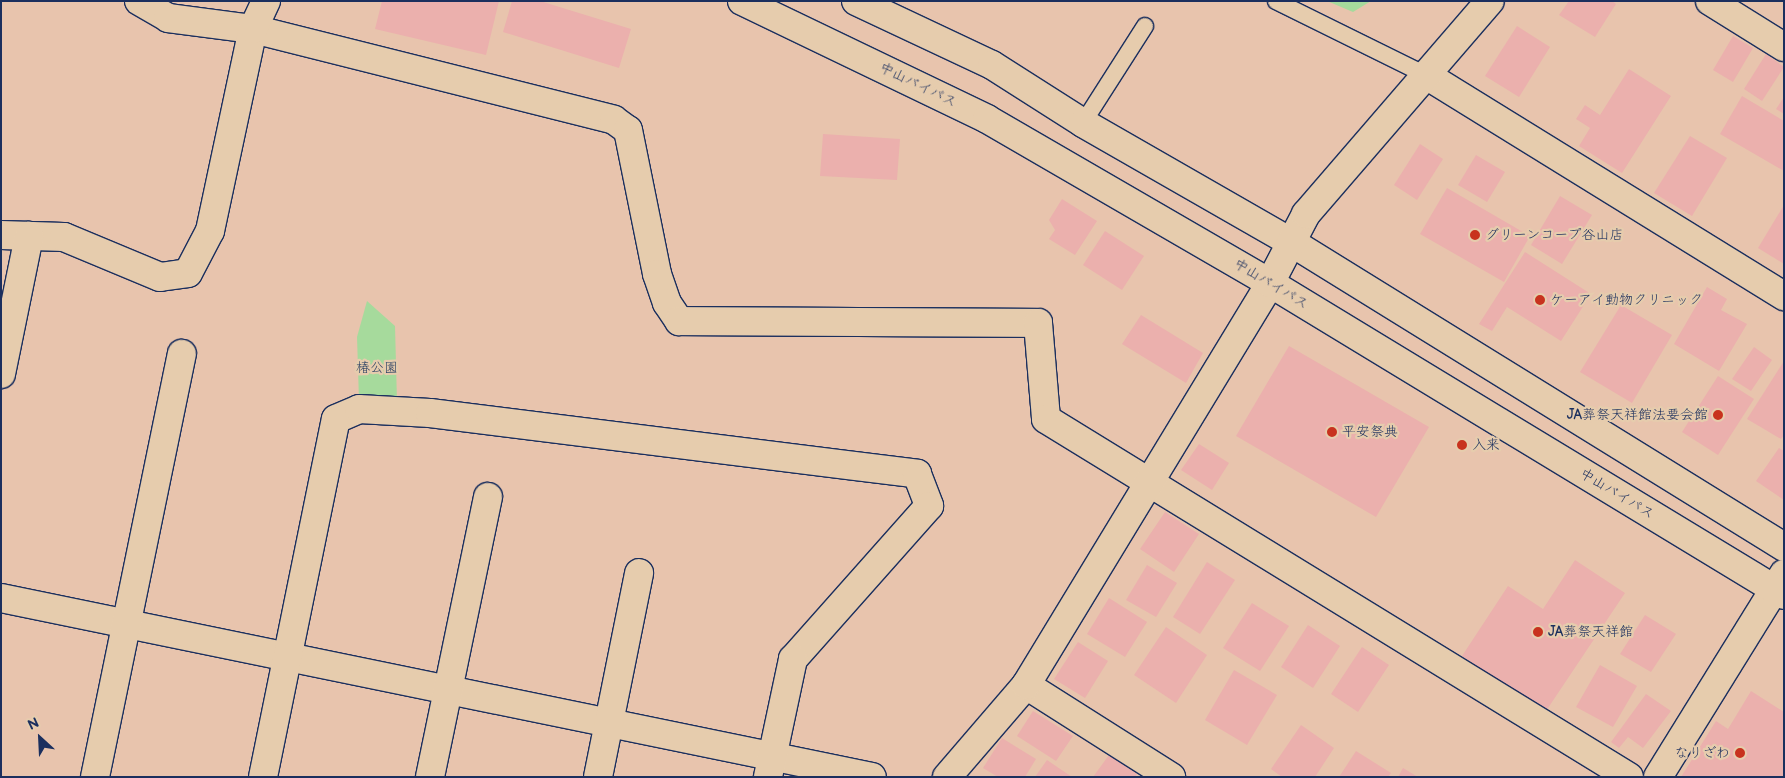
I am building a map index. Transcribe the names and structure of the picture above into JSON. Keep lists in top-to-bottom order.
{
  "streets": {
    "street": ["中山バイパス"]
  },
  "parks": ["椿公園"],
  "places": [
    "グリーンコープ谷山店",
    "ケーアイ動物クリニック",
    "JA葬祭天祥館法要会館",
    "平安祭典",
    "入来",
    "JA葬祭天祥館",
    "なりざわ"
  ],
  "north": "top left"
}
